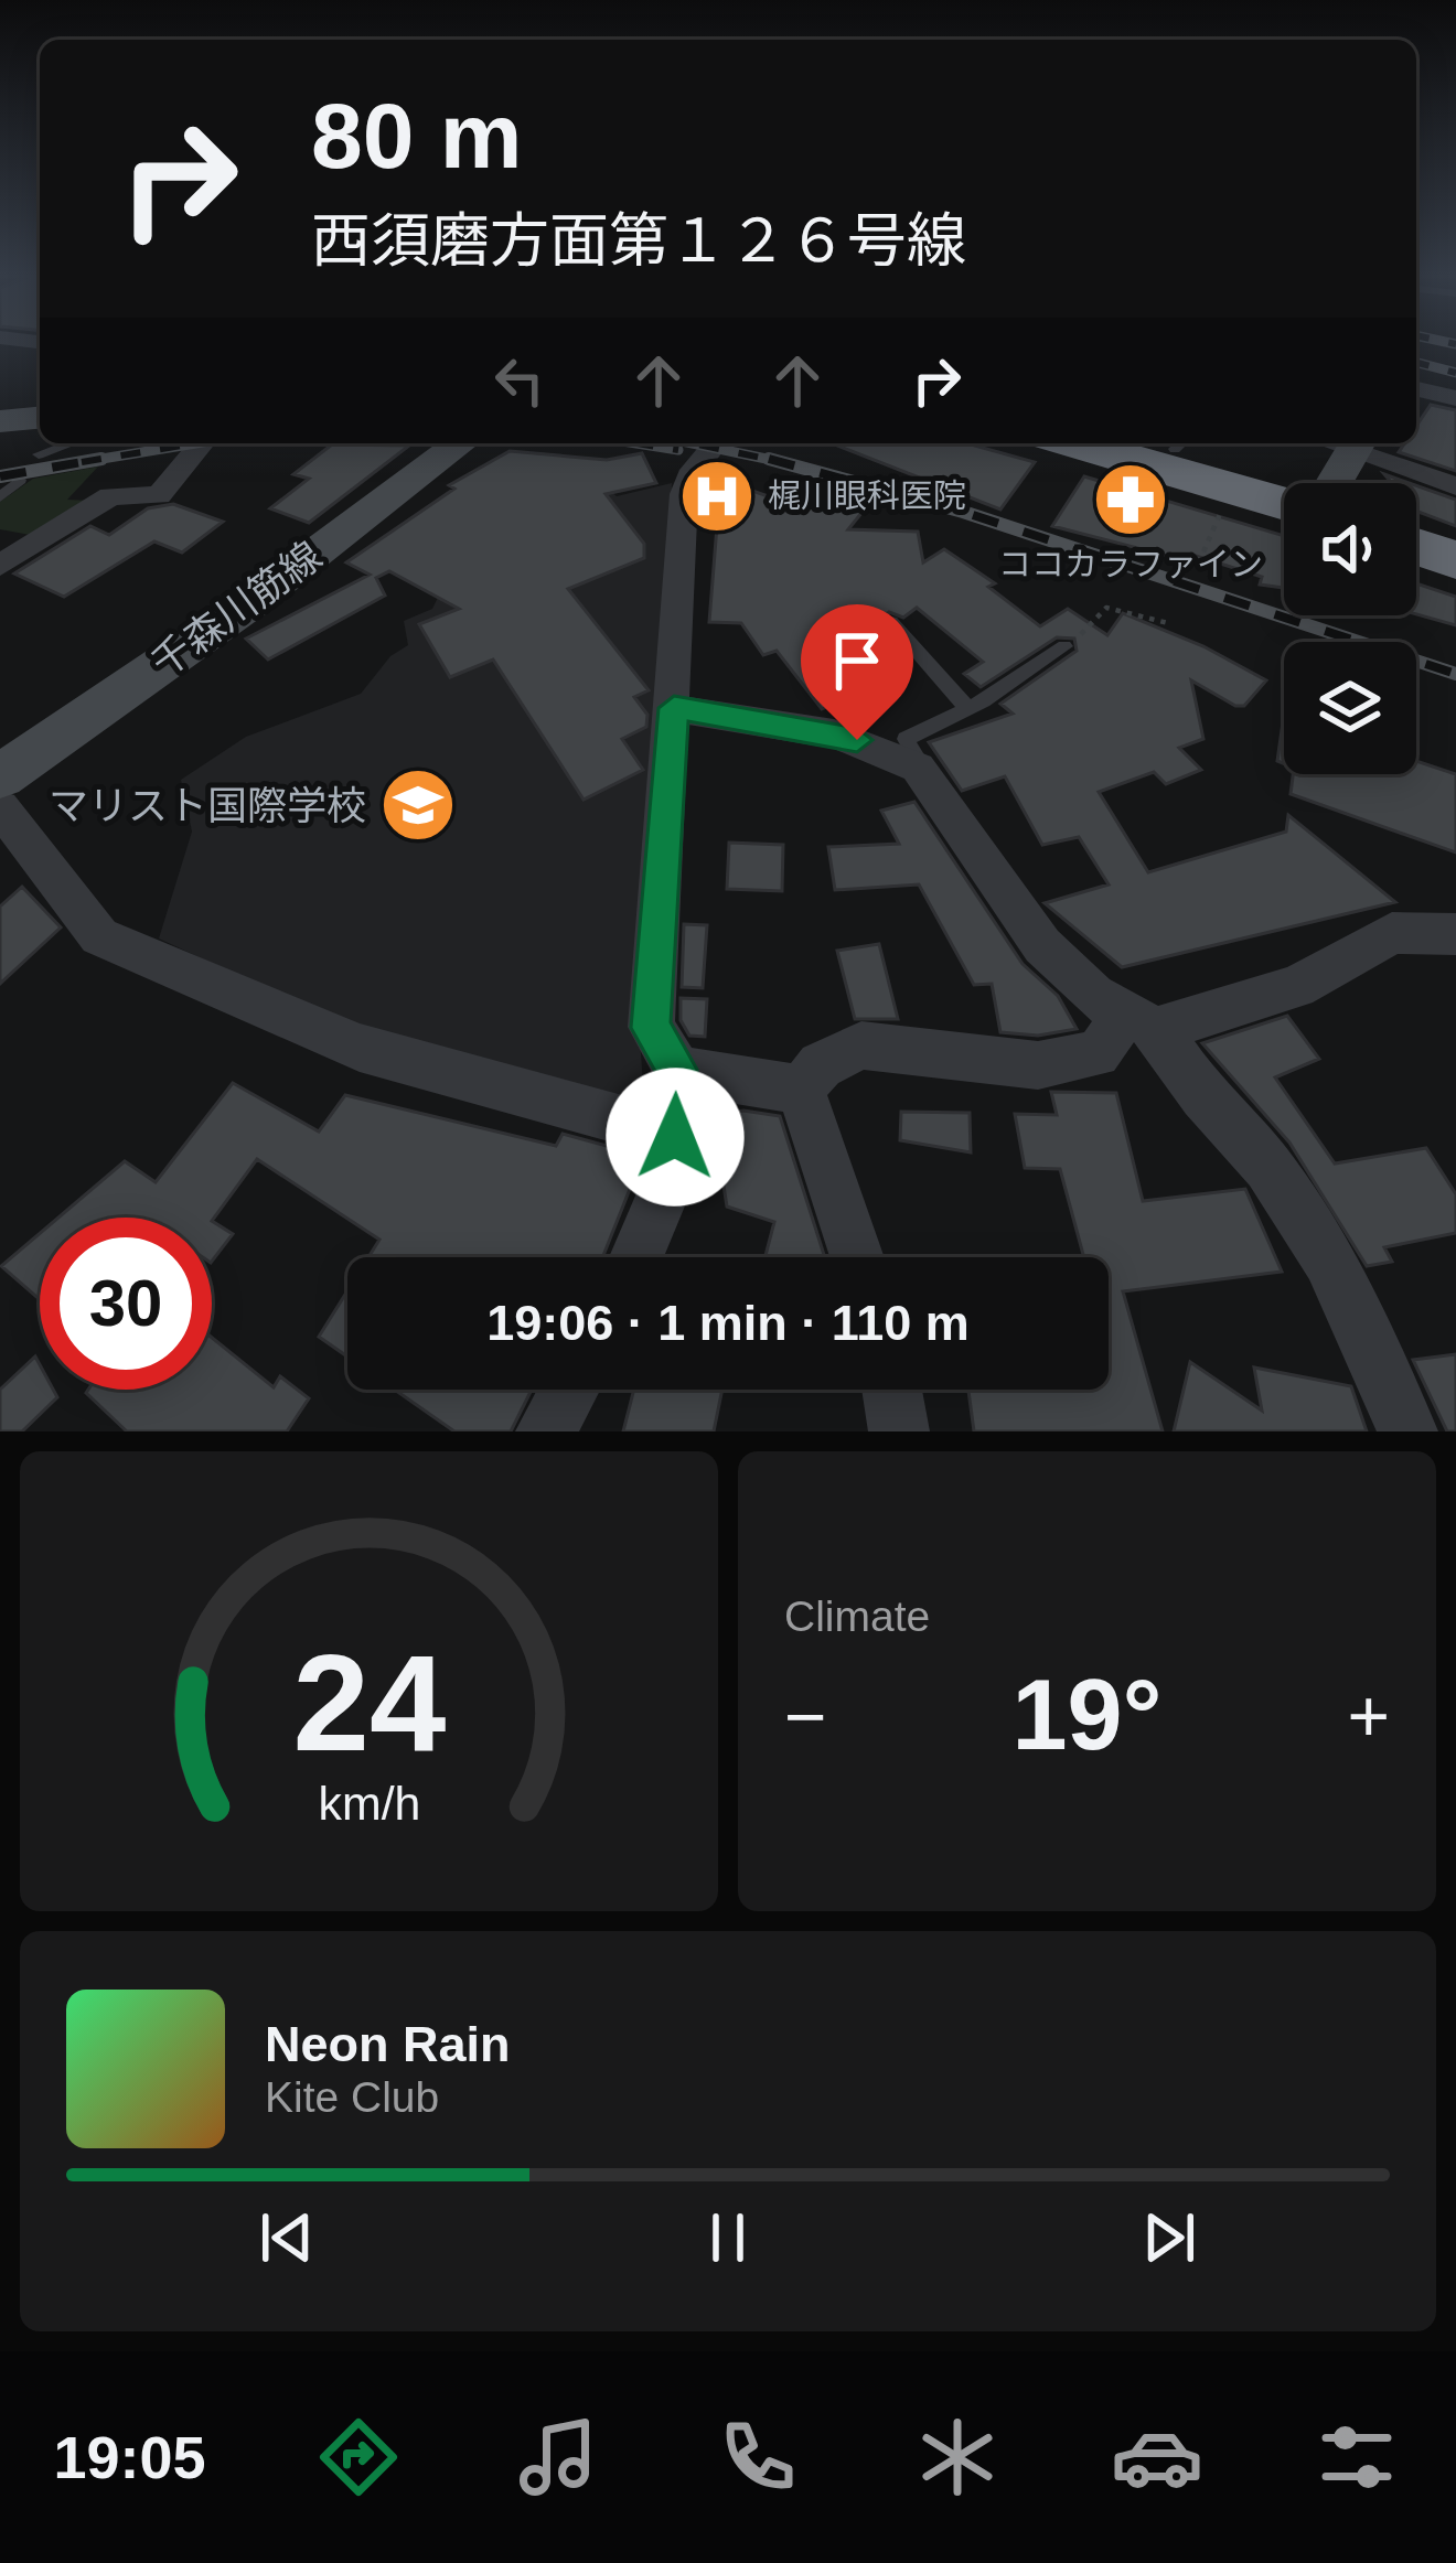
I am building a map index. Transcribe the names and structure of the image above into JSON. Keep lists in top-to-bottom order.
{
  "streets": {
    "street": ["千森川筋線"]
  },
  "places": {
    "hospital": ["梶川眼科医院"],
    "pharmacy": ["ココカラファイン"],
    "school or university": ["マリスト国際学校"]
  },
  "page": {
    "turn": ["80 m", "西須磨方面第１２６号線"],
    "limit": "30",
    "trip": "19:06 · 1 min · 110 m",
    "tile": "Climate",
    "heat": ["−", "19°", "+"],
    "song": ["Neon Rain", "Kite Club"],
    "tabs": "19:05",
    "gauge": ["24", "km/h"]
  }
}
